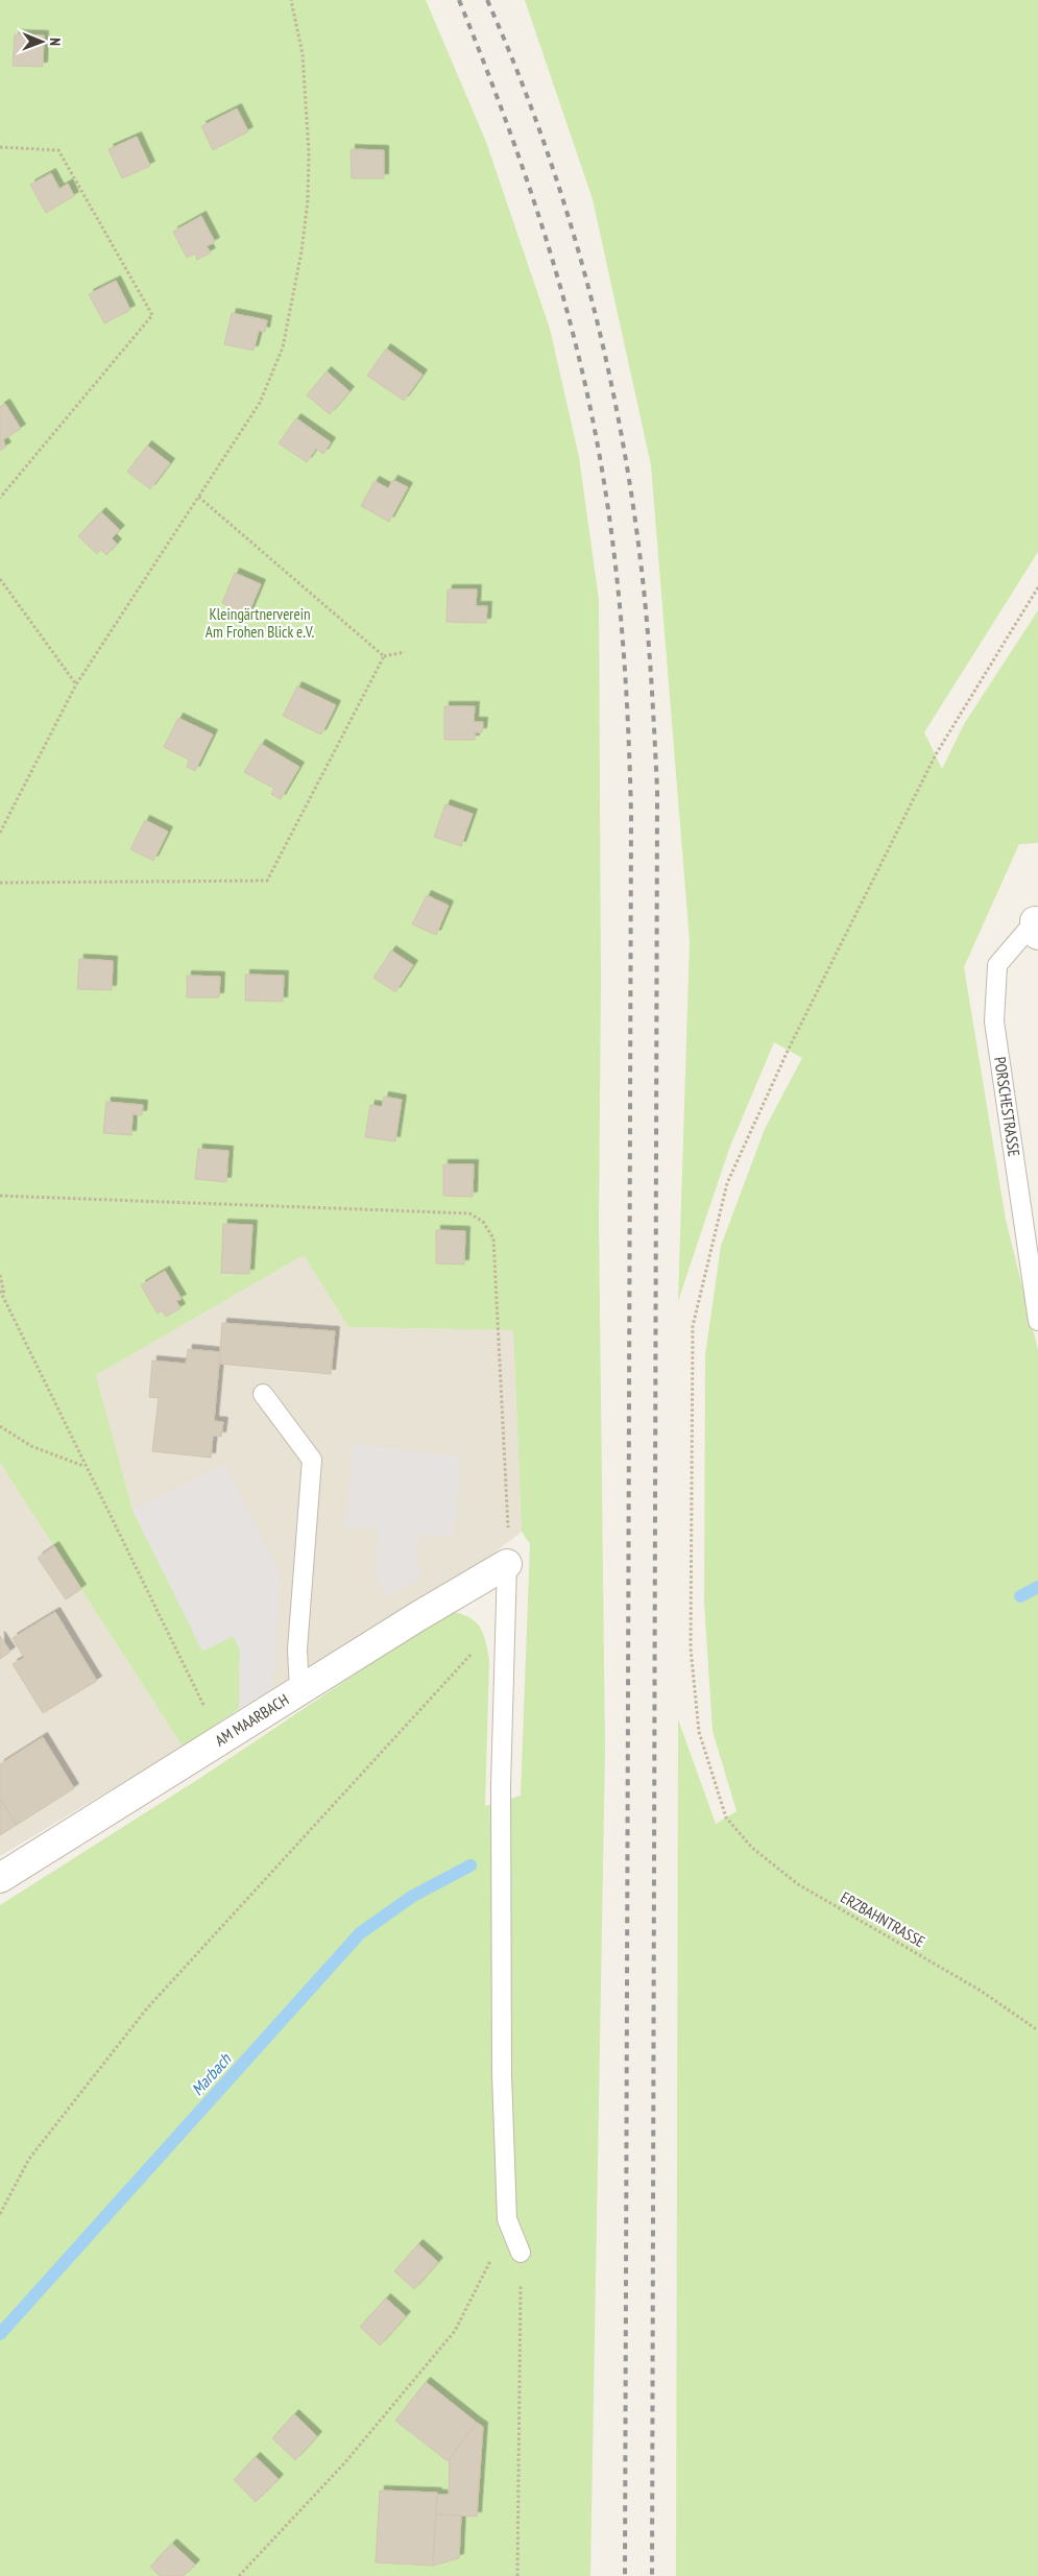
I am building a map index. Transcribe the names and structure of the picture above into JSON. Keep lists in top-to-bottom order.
{
  "streets": {
    "street": ["AM MAARBACH"],
    "lane": ["PORSCHESTRASSE"],
    "path": ["ERZBAHNTRASSE"]
  },
  "water": ["Marbach"],
  "parks": ["Kleingärtnerverein Am Frohen Blick e.V."],
  "north": "right"
}
